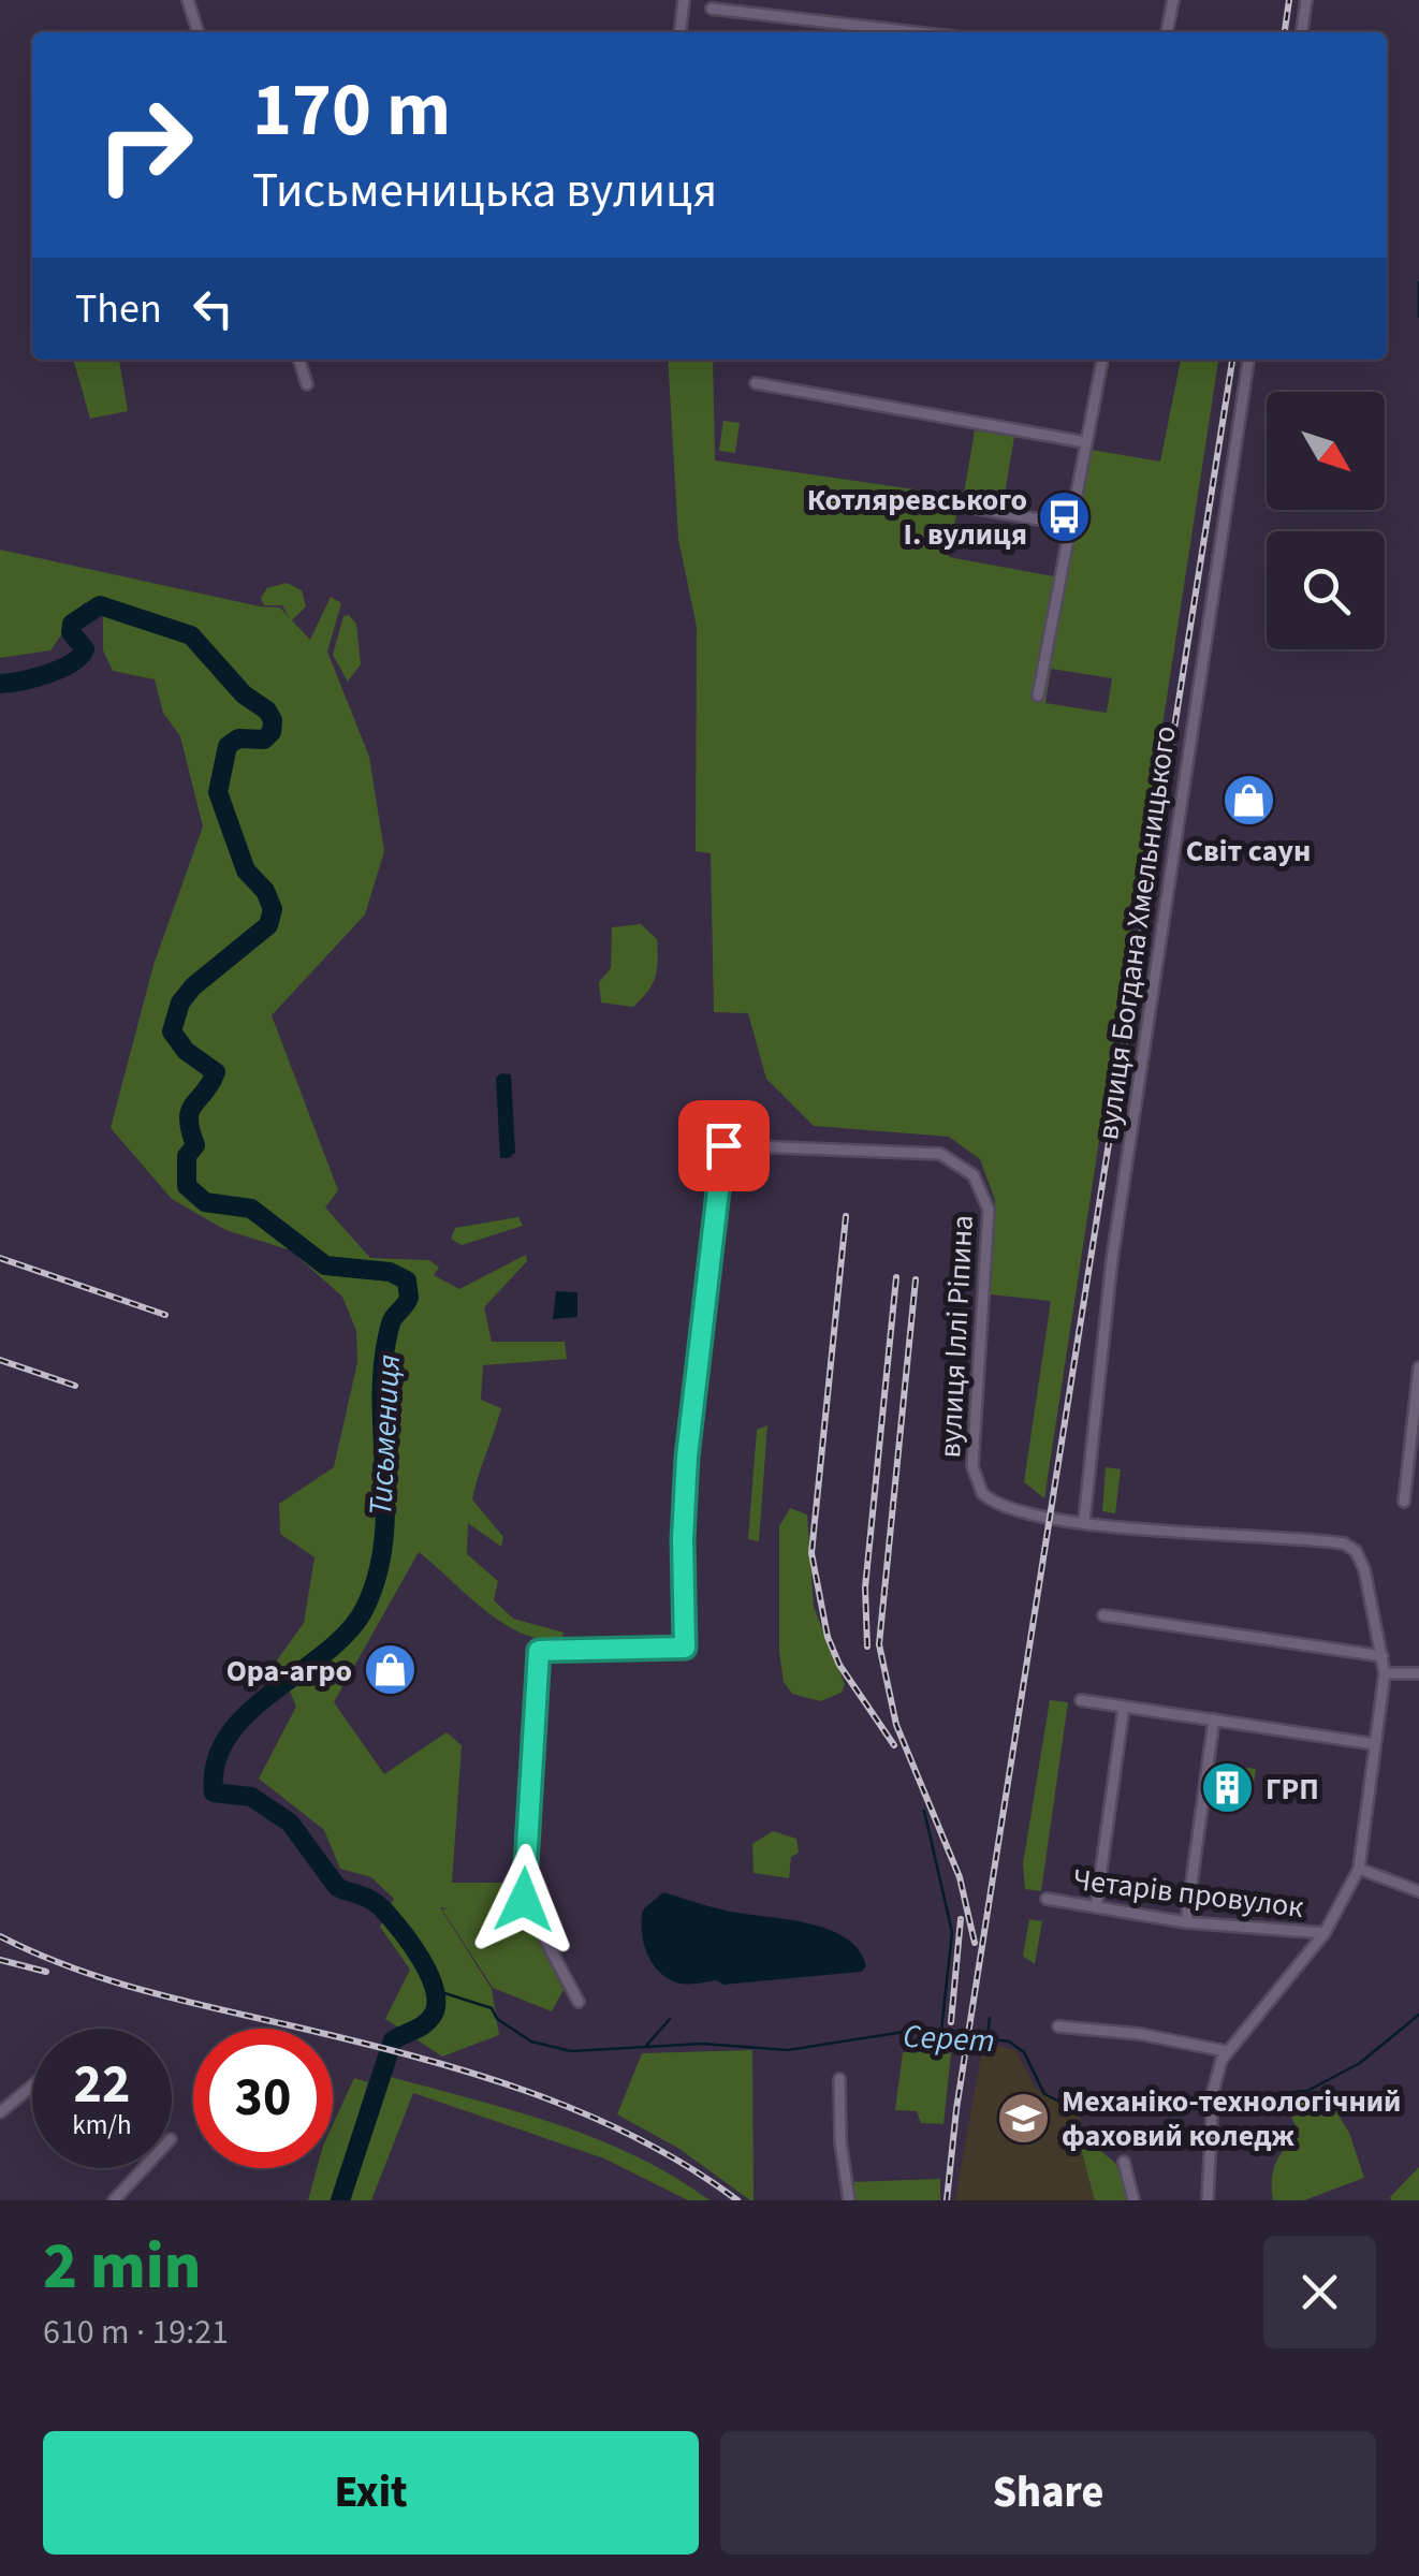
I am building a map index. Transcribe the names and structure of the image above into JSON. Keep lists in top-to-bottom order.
{
  "streets": {
    "street": ["вулиця Богдана Хмельницького", "вулиця Іллі Ріпина", "Четарів провулок"]
  },
  "crossings": [
    ["вулиця Богдана Хмельницького", "вулиця Іллі Ріпина"]
  ],
  "water": ["Тисьмениця", "Серет"],
  "places": {
    "bus stop": ["Котляревського І. вулиця"],
    "shop": ["Світ саун", "Ора-агро"],
    "building": ["ГРП"],
    "school or university": ["Механіко-технологічний фаховий коледж"]
  },
  "north": "bottom right",
  "page": {
    "turn": ["170 m", "Тисьменицька вулиця"],
    "then": "Then",
    "speed": "22 km/h",
    "limit": "30",
    "heading": ["2 min", "610 m · 19:21"],
    "buttons": ["Exit", "Share"]
  }
}
